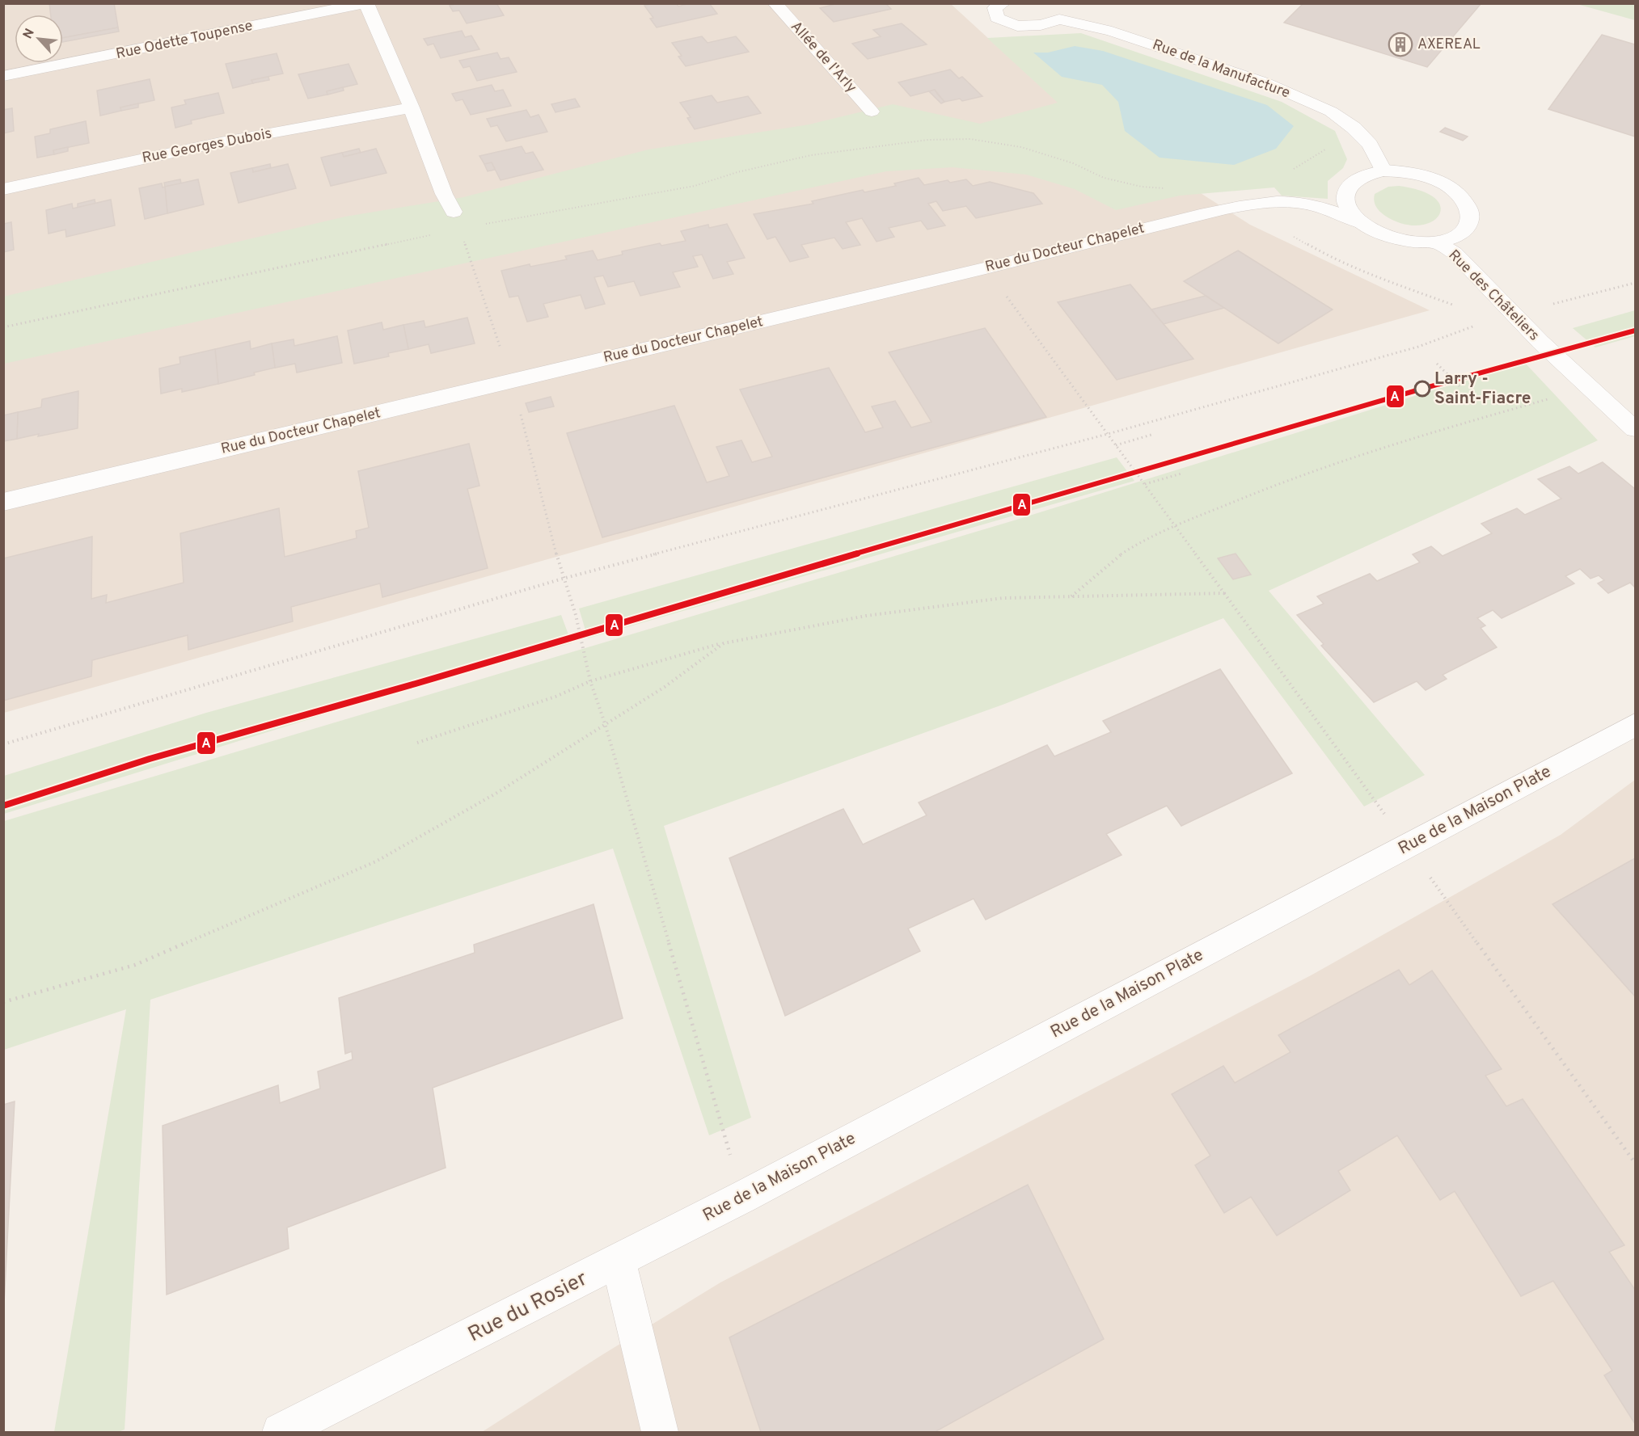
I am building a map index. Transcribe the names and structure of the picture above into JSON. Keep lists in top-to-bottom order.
{
  "streets": {
    "street": [
      "Rue Odette Toupense",
      "Allée de l'Arly",
      "Rue de la Manufacture",
      "Rue Georges Dubois",
      "Rue du Docteur Chapelet",
      "Rue des Châteliers",
      "Rue de la Maison Plate",
      "Rue du Rosier"
    ]
  },
  "crossings": [
    ["Rue du Docteur Chapelet", "Rue des Châteliers"],
    ["Rue de la Maison Plate", "Rue du Rosier"]
  ],
  "places": {
    "building": ["AXEREAL"],
    "other": ["Larry - Saint-Fiacre"]
  },
  "lines": ["transit line A"],
  "north": "top left"
}
